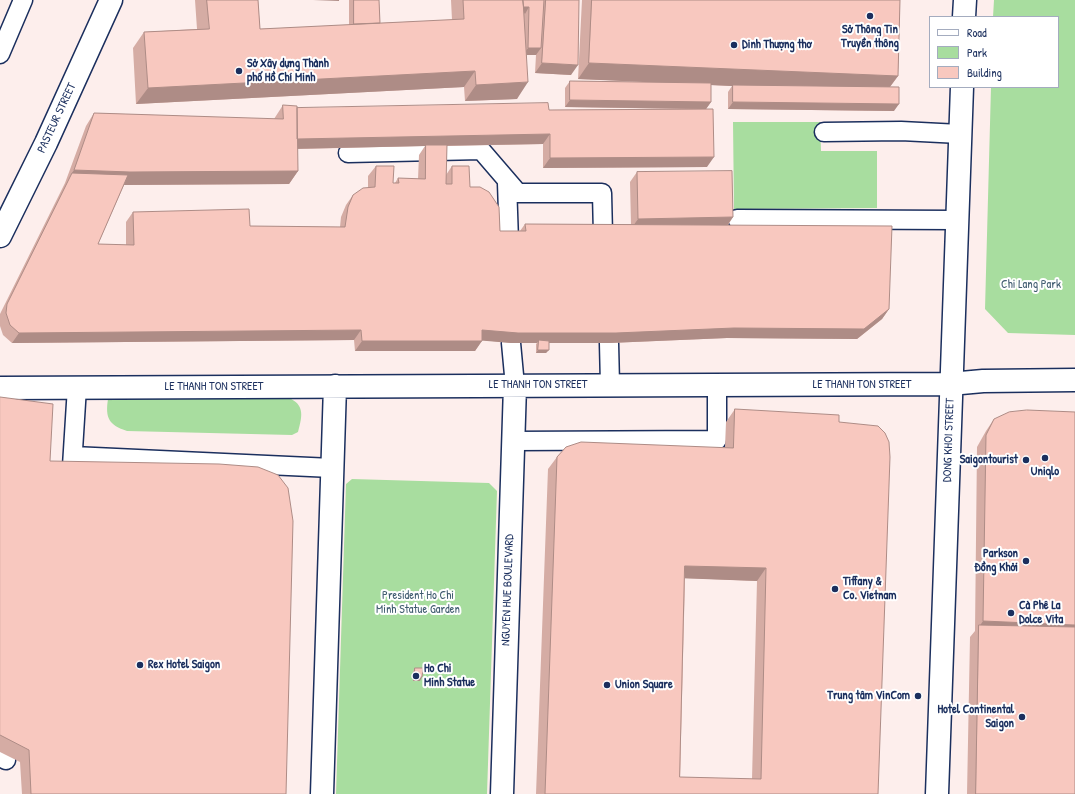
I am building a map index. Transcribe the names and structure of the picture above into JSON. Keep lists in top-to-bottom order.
{
  "streets": {
    "street": [
      "PASTEUR STREET",
      "LE THANH TON STREET",
      "DONG KHOI STREET",
      "NGUYEN HUE BOULEVARD"
    ]
  },
  "crossings": [
    ["LE THANH TON STREET", "DONG KHOI STREET"],
    ["LE THANH TON STREET", "NGUYEN HUE BOULEVARD"]
  ],
  "parks": ["Chi Lang Park", "President Ho Chi Minh Statue Garden"],
  "places": [
    "Sở Thông Tin Truyền thông",
    "Dinh Thượng thơ",
    "Sở Xây dựng Thành phố Hồ Chí Minh",
    "Uniqlo",
    "Saigontourist",
    "Parkson Đồng Khởi",
    "Tiffany & Co. Vietnam",
    "Cà Phê La Dolce Vita",
    "Rex Hotel Saigon",
    "Ho Chi Minh Statue",
    "Union Square",
    "Trung tâm VinCom",
    "Hotel Continental Saigon"
  ],
  "legend": ["Road", "Park", "Building"]
}
